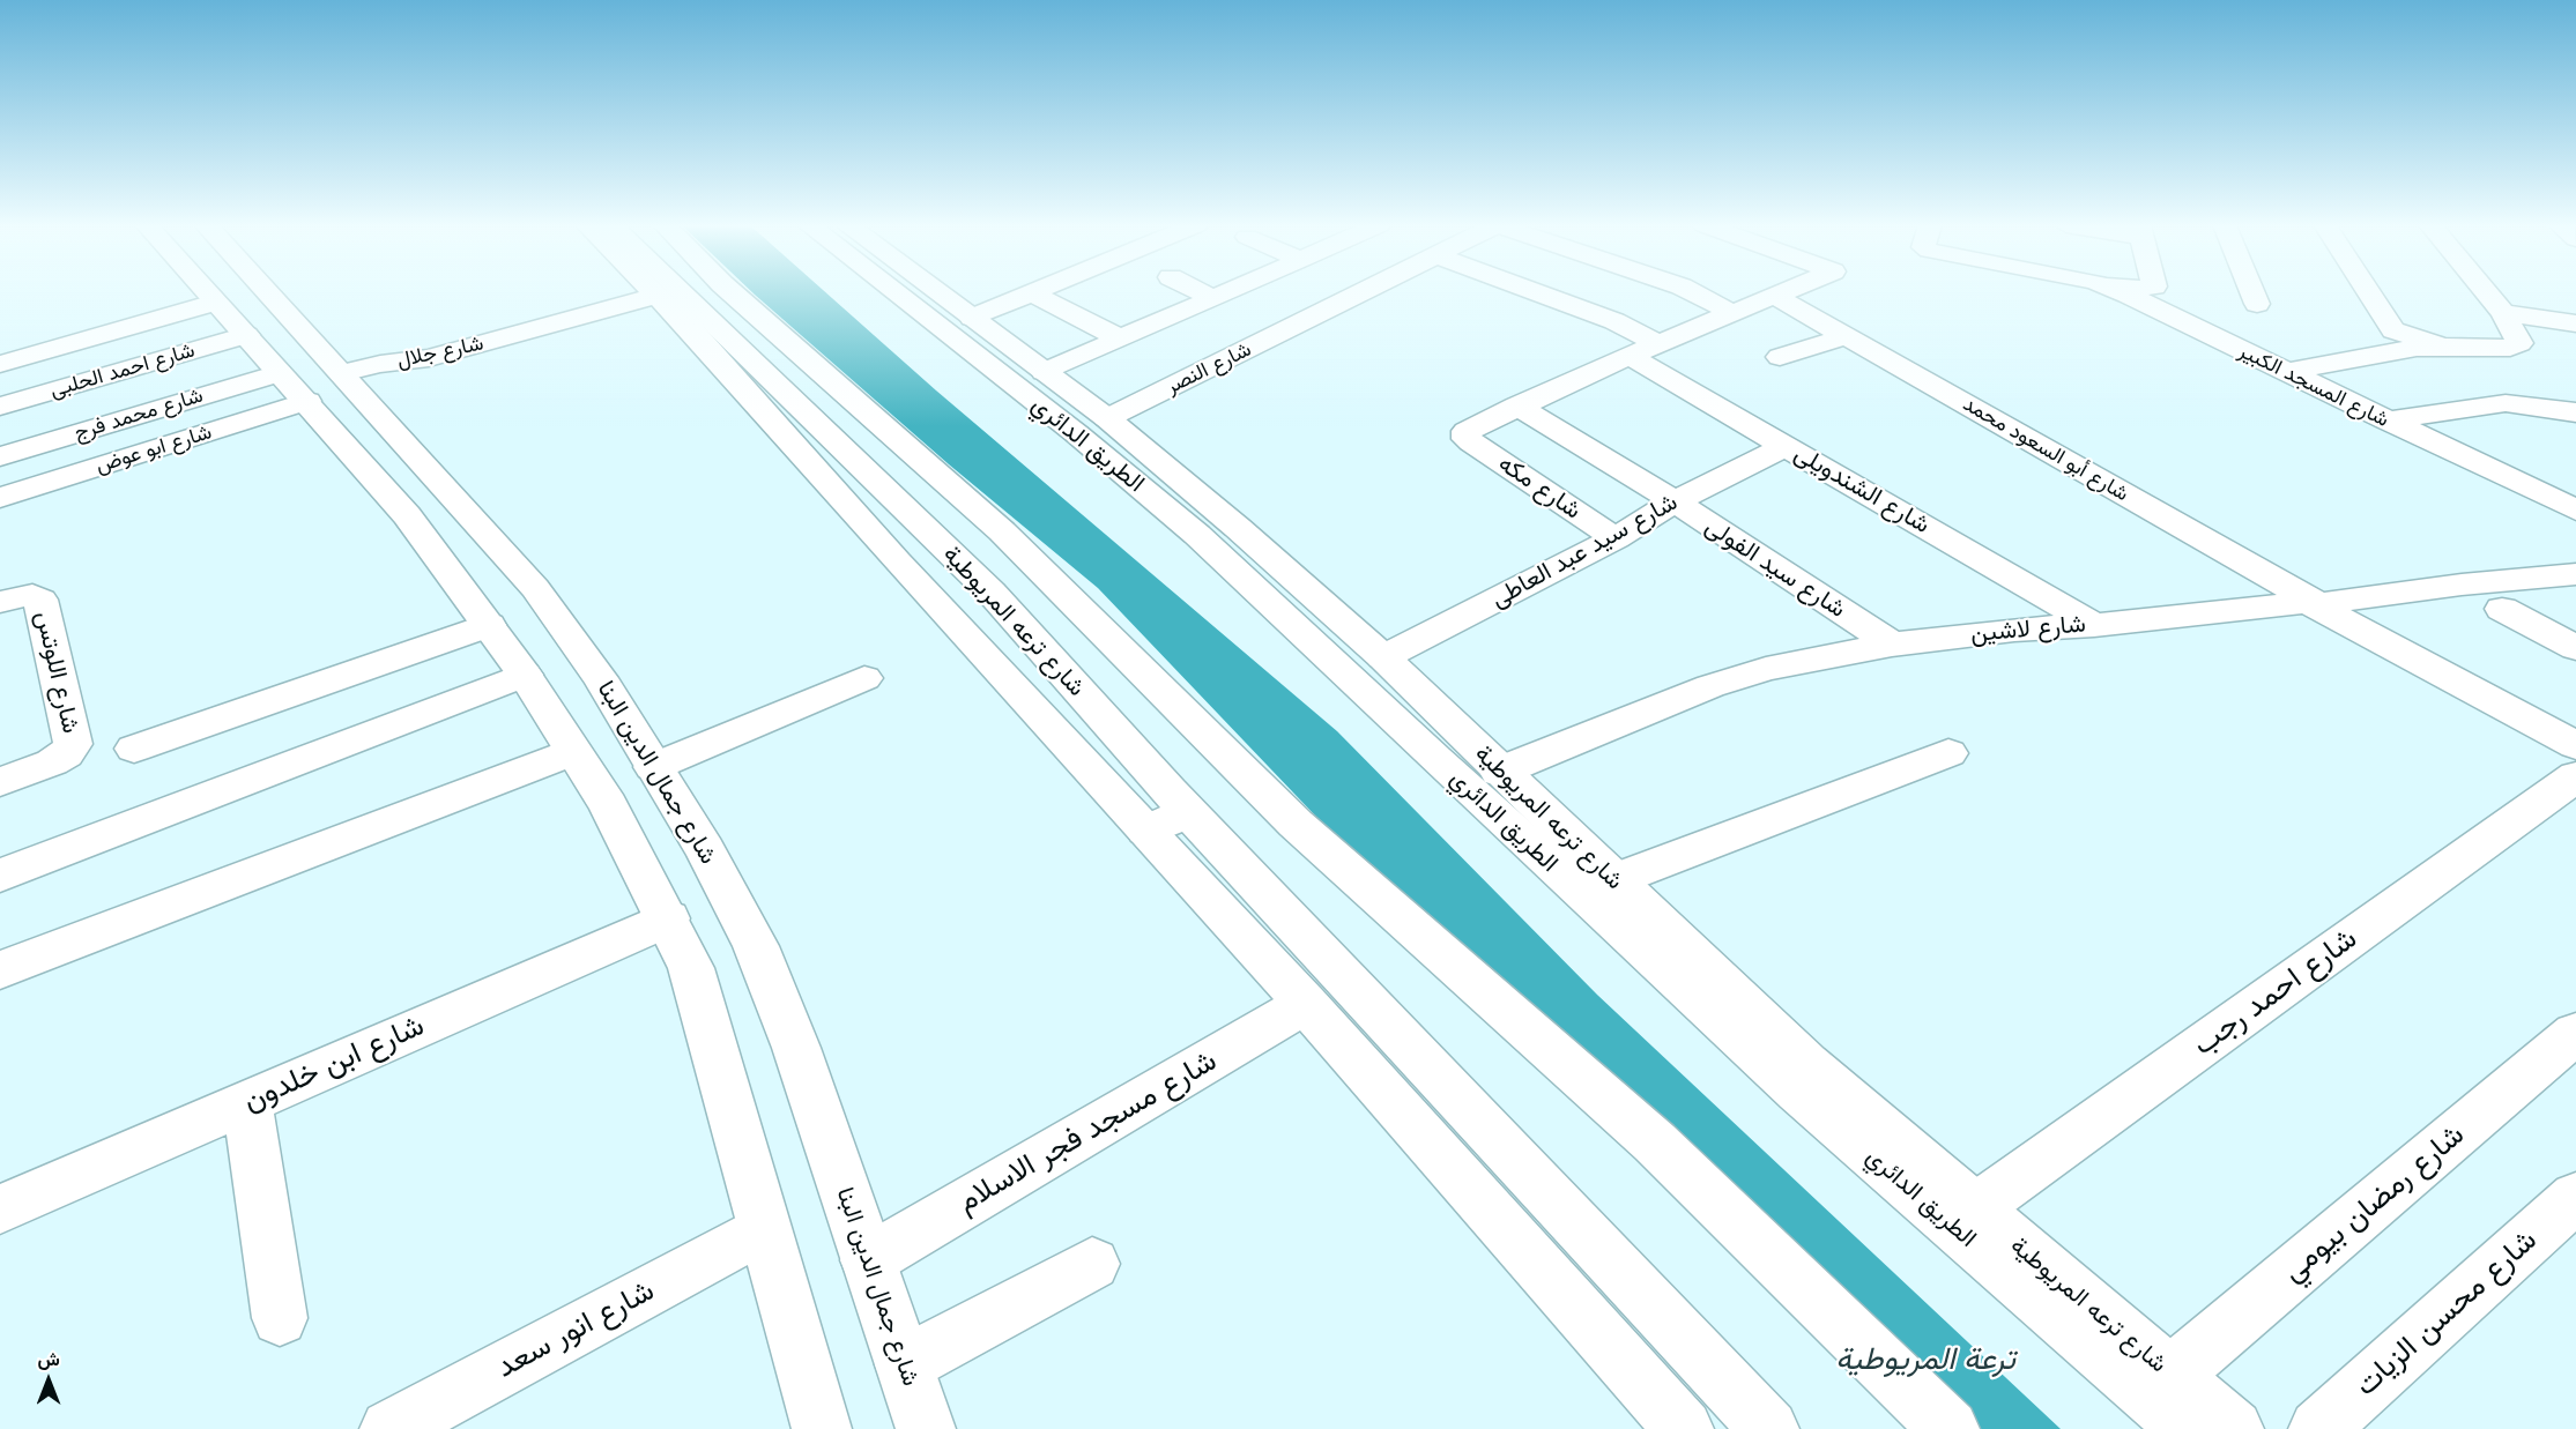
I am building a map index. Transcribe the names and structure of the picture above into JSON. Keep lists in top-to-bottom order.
{
  "streets": {
    "main road": [
      "شارع جلال",
      "شارع النصر",
      "شارع احمد الحلبى",
      "شارع المسجد الكبير",
      "شارع محمد فرج",
      "الطريق الدائري",
      "شارع ابو عوض",
      "شارع أبو السعود محمد",
      "شارع مكه",
      "شارع الشندويلى",
      "شارع سيد عبد العاطى",
      "شارع سيد الفولى",
      "شارع ترعه المريوطية",
      "شارع لاشين",
      "شارع اللوتس",
      "شارع جمال الدين البنا",
      "شارع احمد رجب",
      "شارع ابن خلدون",
      "شارع مسجد فجر الاسلام",
      "شارع رمضان بيومي",
      "شارع محسن الزيات",
      "شارع انور سعد"
    ]
  },
  "crossings": [
    ["شارع جلال", "شارع جمال الدين البنا"],
    ["شارع النصر", "شارع ترعه المريوطية"],
    ["شارع أبو السعود محمد", "شارع لاشين"],
    ["شارع مكه", "شارع سيد عبد العاطى"],
    ["شارع مكه", "شارع سيد الفولى"],
    ["شارع الشندويلى", "شارع سيد عبد العاطى"],
    ["شارع الشندويلى", "شارع لاشين"],
    ["شارع سيد عبد العاطى", "شارع سيد الفولى"],
    ["شارع سيد عبد العاطى", "شارع ترعه المريوطية"],
    ["شارع سيد الفولى", "شارع لاشين"],
    ["شارع ترعه المريوطية", "شارع لاشين"],
    ["شارع ترعه المريوطية", "شارع احمد رجب"],
    ["شارع ترعه المريوطية", "شارع رمضان بيومي"],
    ["شارع جمال الدين البنا", "شارع مسجد فجر الاسلام"]
  ],
  "water": ["ترعة المريوطية"],
  "north": "top"
}
